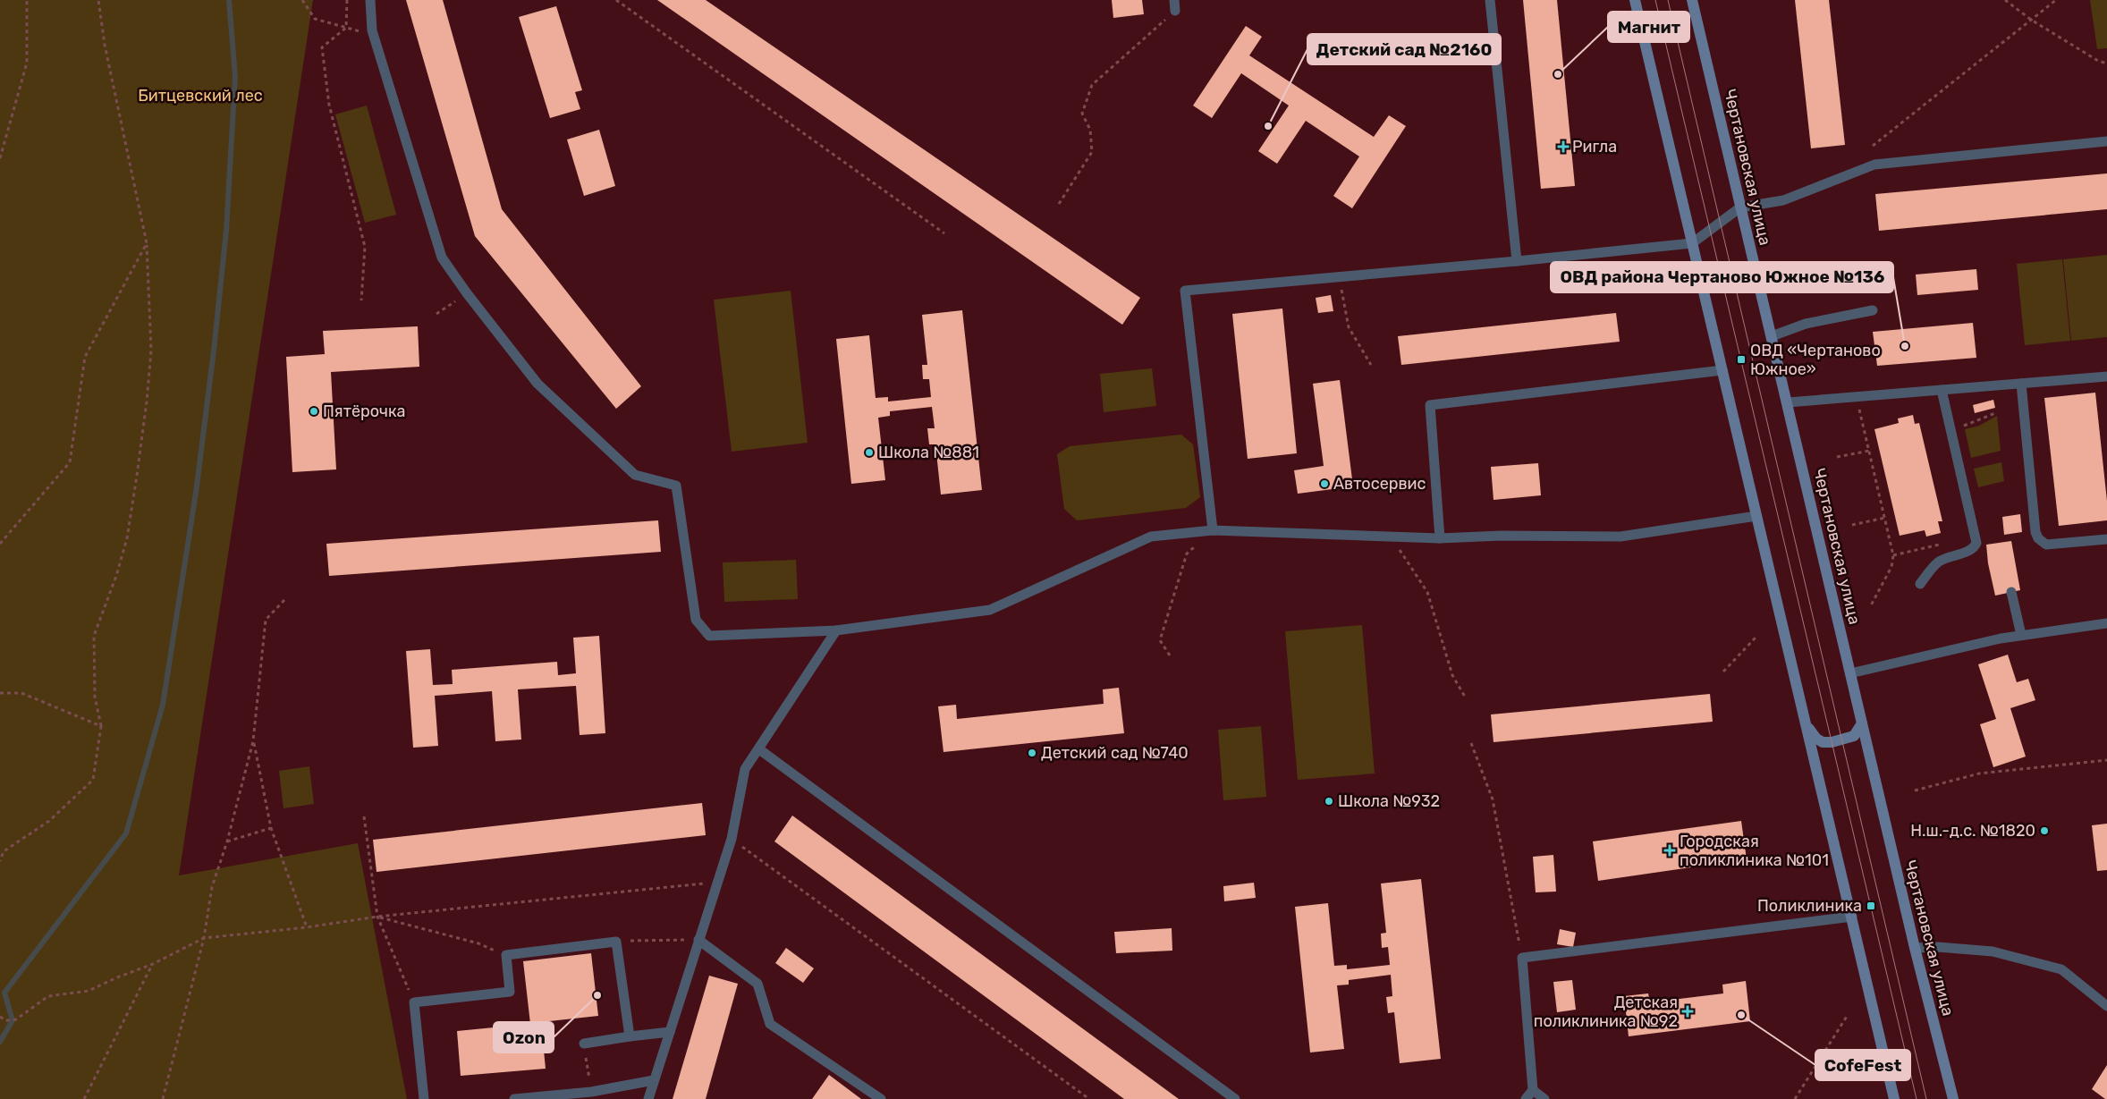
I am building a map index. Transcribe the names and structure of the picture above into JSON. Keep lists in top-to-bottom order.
{
  "streets": {
    "main road": ["Чертановская улица"]
  },
  "parks": ["Битцевский лес"],
  "places": {
    "other": [
      "Магнит",
      "Детский сад №2160",
      "ОВД района Чертаново Южное №136",
      "Пятёрочка",
      "Школа №881",
      "Автосервис",
      "Детский сад №740",
      "Школа №932",
      "Н.ш.-д.с. №1820",
      "Ozon",
      "CofeFest"
    ],
    "health": ["Ригла", "Городская поликлиника №101", "Детская поликлиника №92"],
    "transit": ["ОВД «Чертаново Южное»", "Поликлиника"]
  }
}
